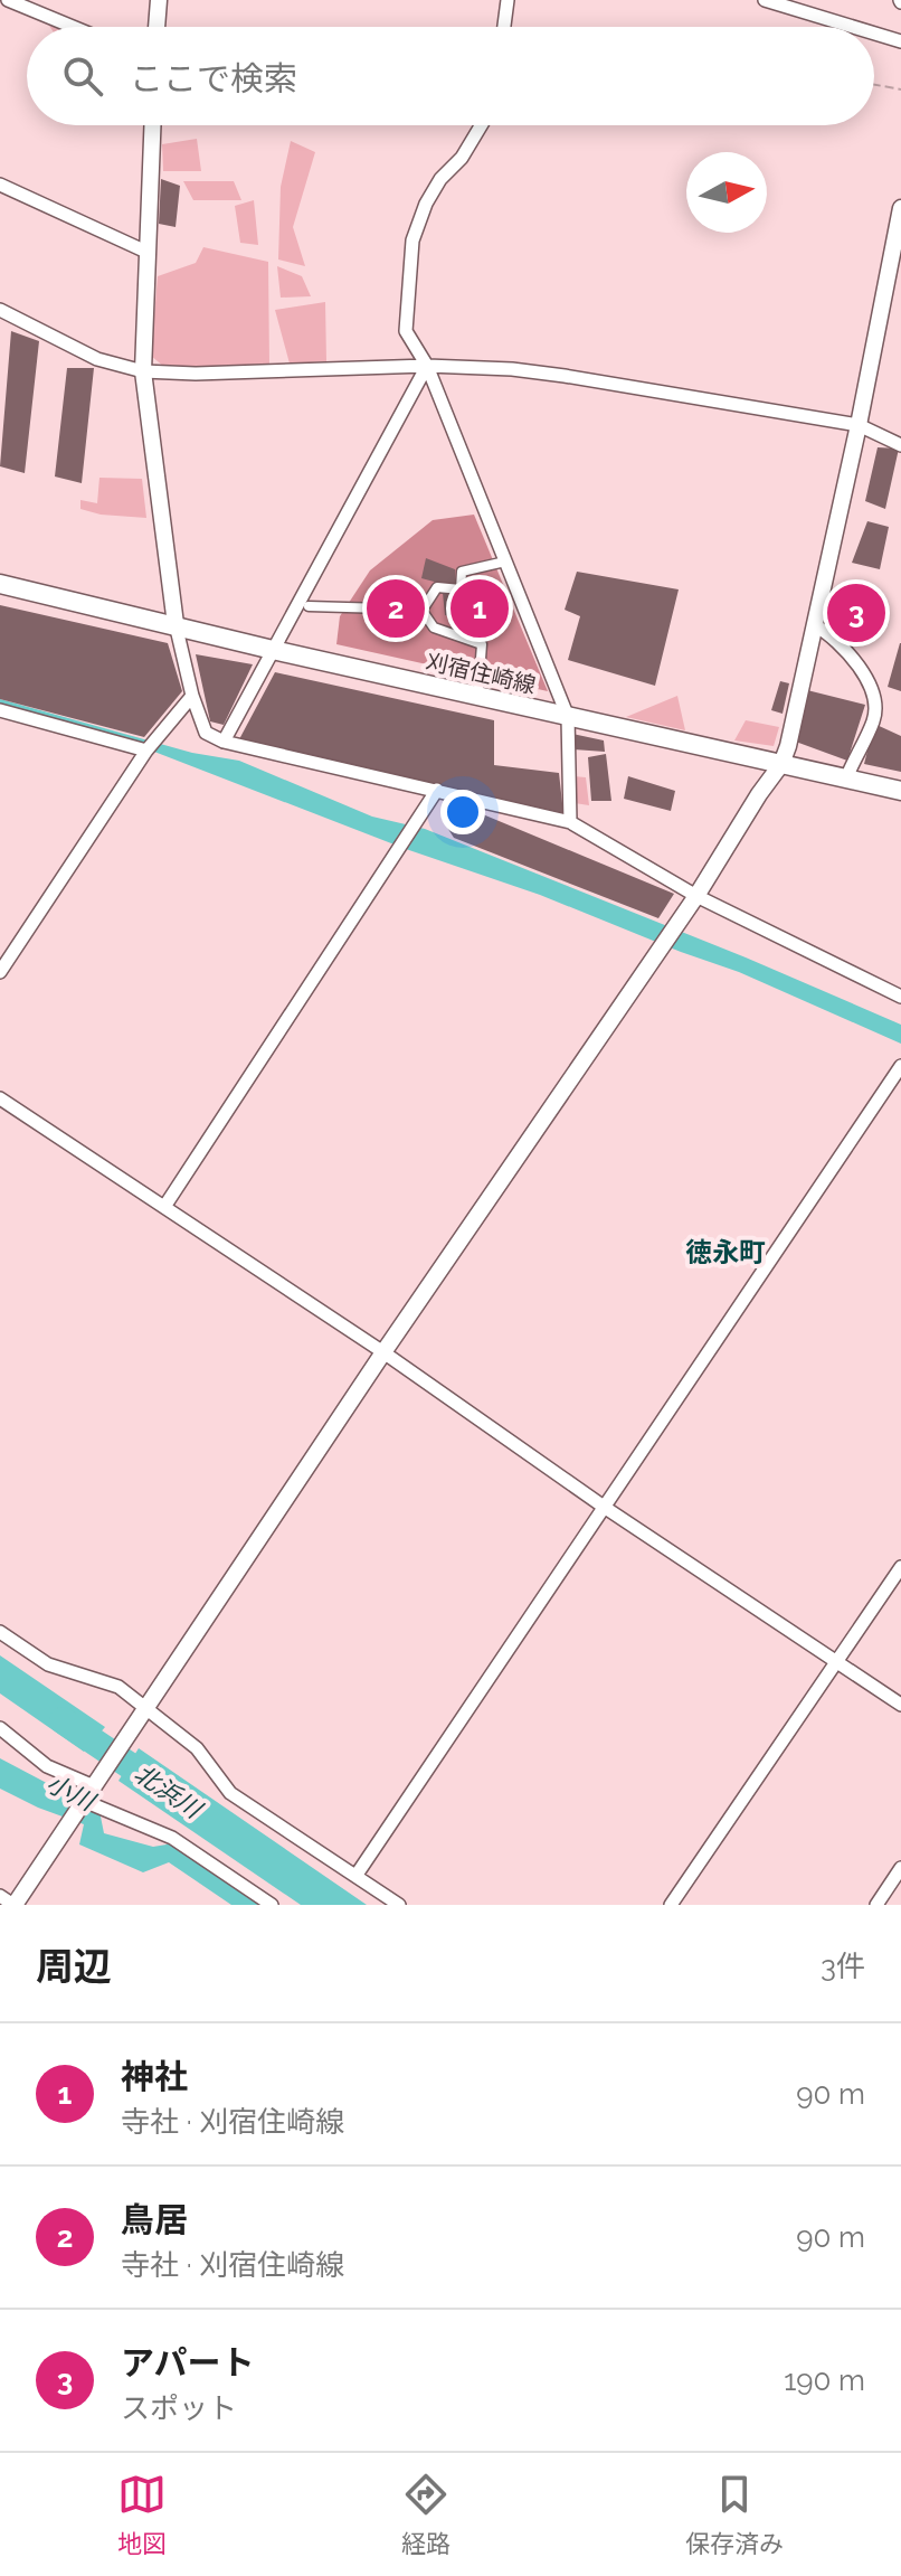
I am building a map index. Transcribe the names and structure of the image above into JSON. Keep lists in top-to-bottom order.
{
  "streets": {
    "main road": ["刈宿住崎線"]
  },
  "districts": ["徳永町"],
  "water": ["北浜川", "小川"],
  "north": "right",
  "page": {
    "search": "ここで検索",
    "pins": ["1", "2", "3"],
    "heading": ["周辺", "3件"],
    "list": [
      {
        "mark": "1",
        "name": "神社",
        "note": "寺社 · 刈宿住崎線",
        "value": "90 m"
      },
      {
        "mark": "2",
        "name": "鳥居",
        "note": "寺社 · 刈宿住崎線",
        "value": "90 m"
      },
      {
        "mark": "3",
        "name": "アパート",
        "note": "スポット",
        "value": "190 m"
      }
    ],
    "nav": ["地図", "経路", "保存済み"]
  }
}
